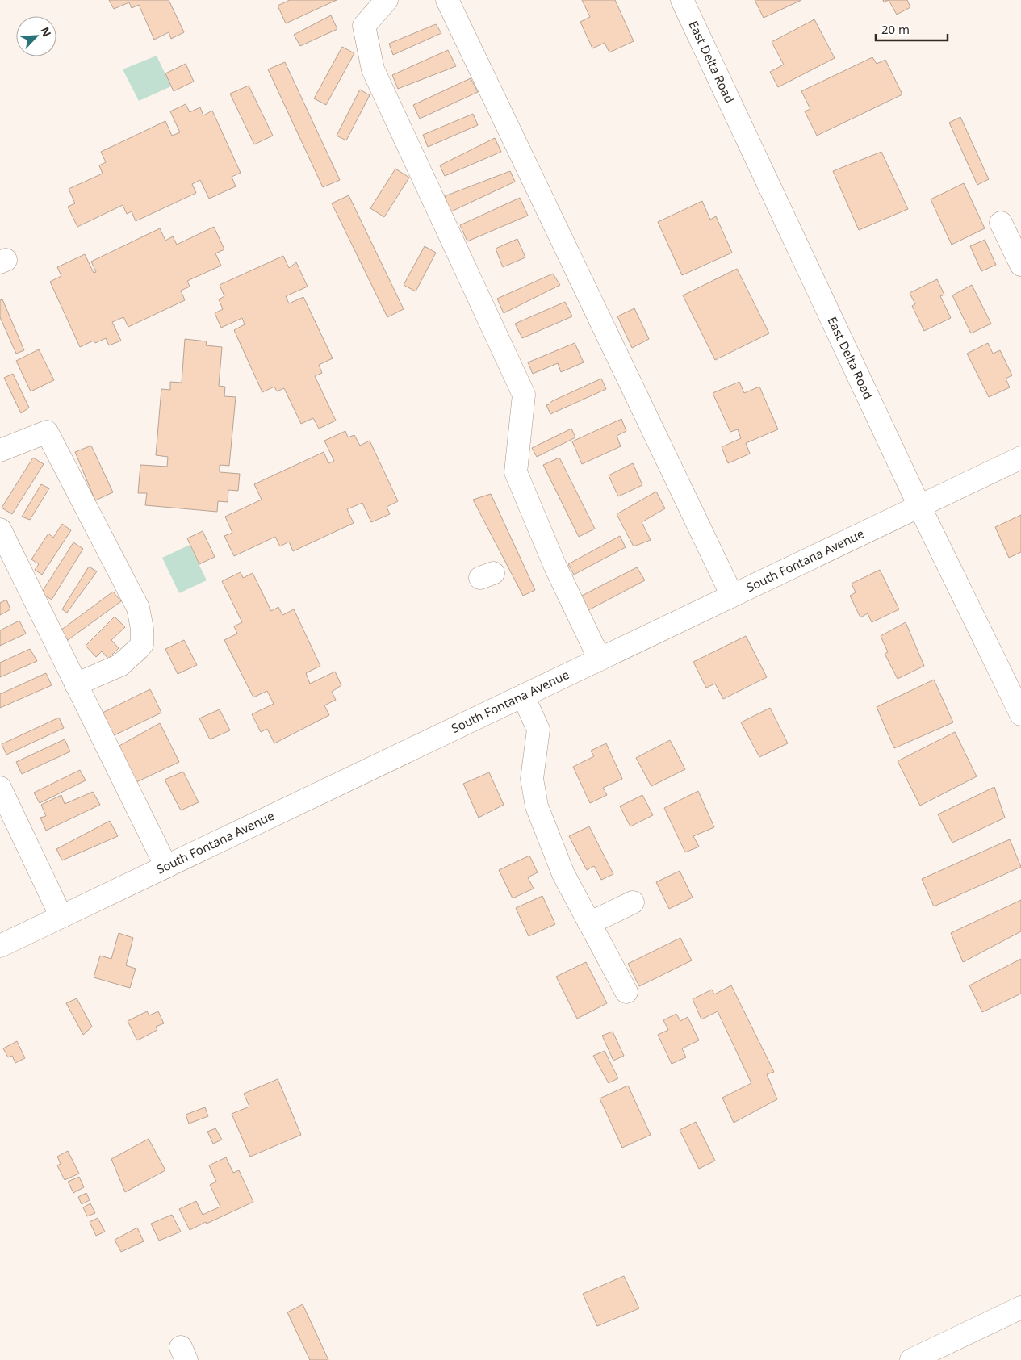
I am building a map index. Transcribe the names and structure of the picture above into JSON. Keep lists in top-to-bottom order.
{
  "streets": {
    "street": ["East Delta Road", "South Fontana Avenue"]
  },
  "crossings": [
    ["East Delta Road", "South Fontana Avenue"]
  ],
  "scale_bar": "20 m",
  "north": "top right"
}
